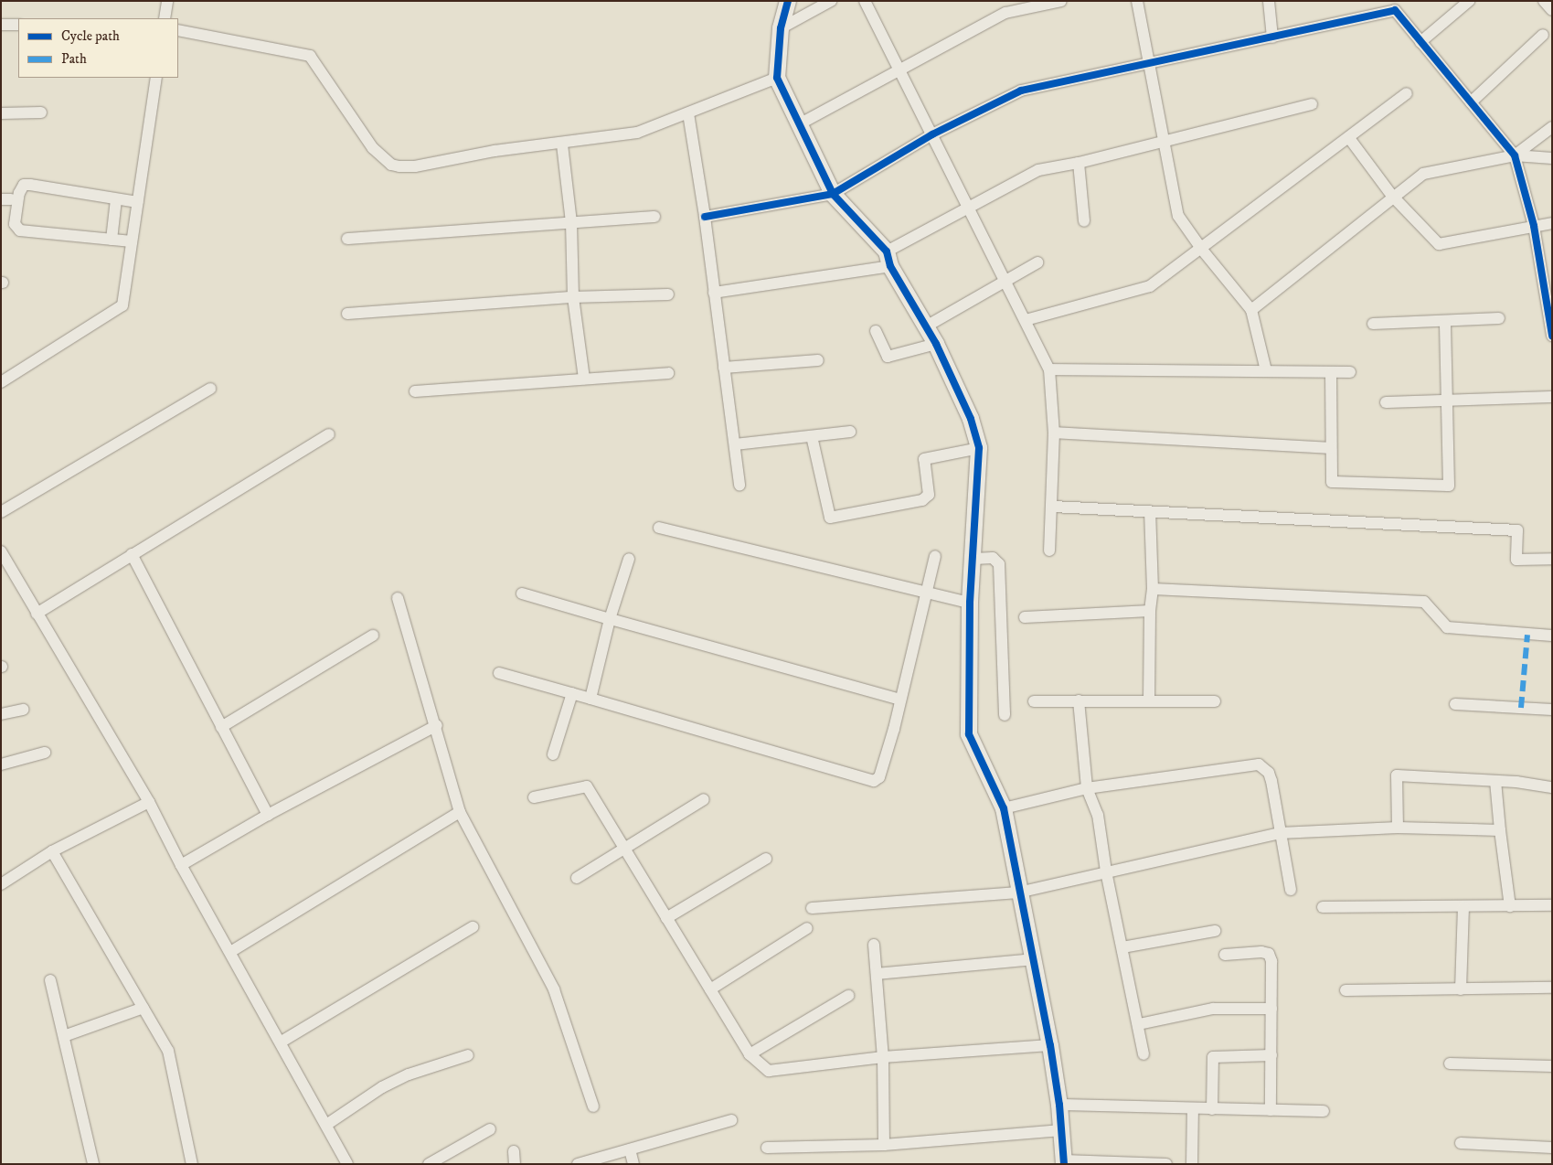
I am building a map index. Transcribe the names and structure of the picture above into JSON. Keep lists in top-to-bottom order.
{
  "legend": ["Cycle path", "Path"]
}
